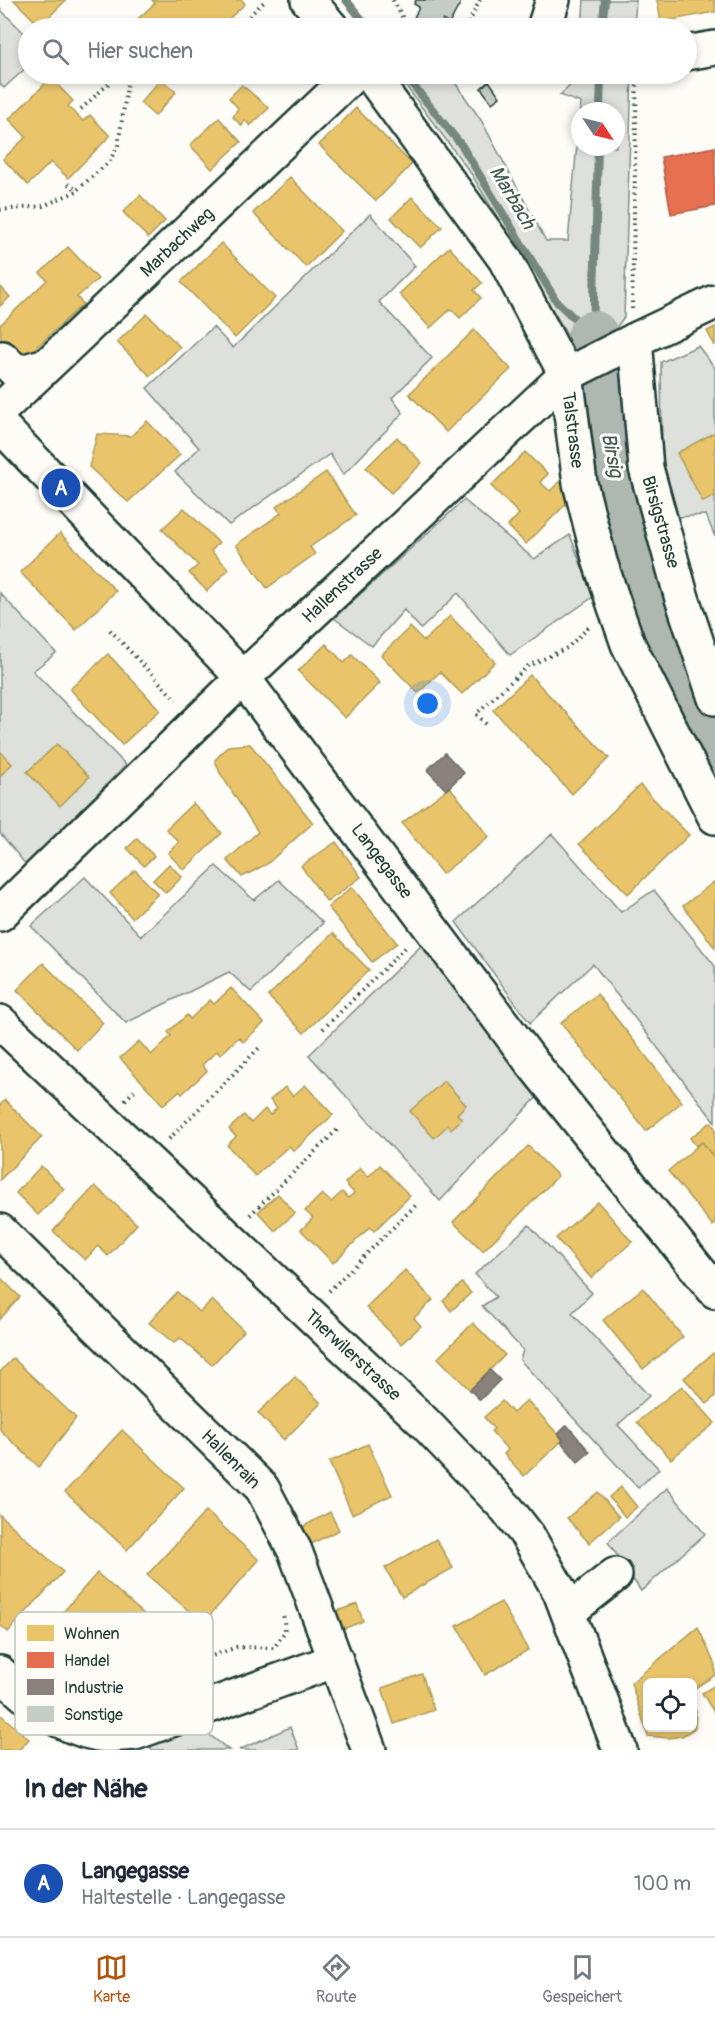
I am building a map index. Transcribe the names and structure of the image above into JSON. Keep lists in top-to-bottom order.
{
  "streets": {
    "street": [
      "Marbachweg",
      "Talstrasse",
      "Birsigstrasse",
      "Hallenstrasse",
      "Langegasse",
      "Therwilerstrasse",
      "Hallenrain"
    ]
  },
  "crossings": [
    ["Talstrasse", "Hallenstrasse"],
    ["Birsigstrasse", "Hallenstrasse"],
    ["Hallenstrasse", "Langegasse"]
  ],
  "water": ["Marbach", "Birsig"],
  "legend": [
    "Wohnen",
    "Handel",
    "Industrie",
    "Sonstige"
  ],
  "north": "bottom right",
  "page": {
    "search": "Hier suchen",
    "pins": "A",
    "heading": "In der Nähe",
    "list": [
      {
        "mark": "A",
        "name": "Langegasse",
        "note": "Haltestelle · Langegasse",
        "value": "100 m"
      }
    ],
    "nav": ["Karte", "Route", "Gespeichert"]
  }
}
